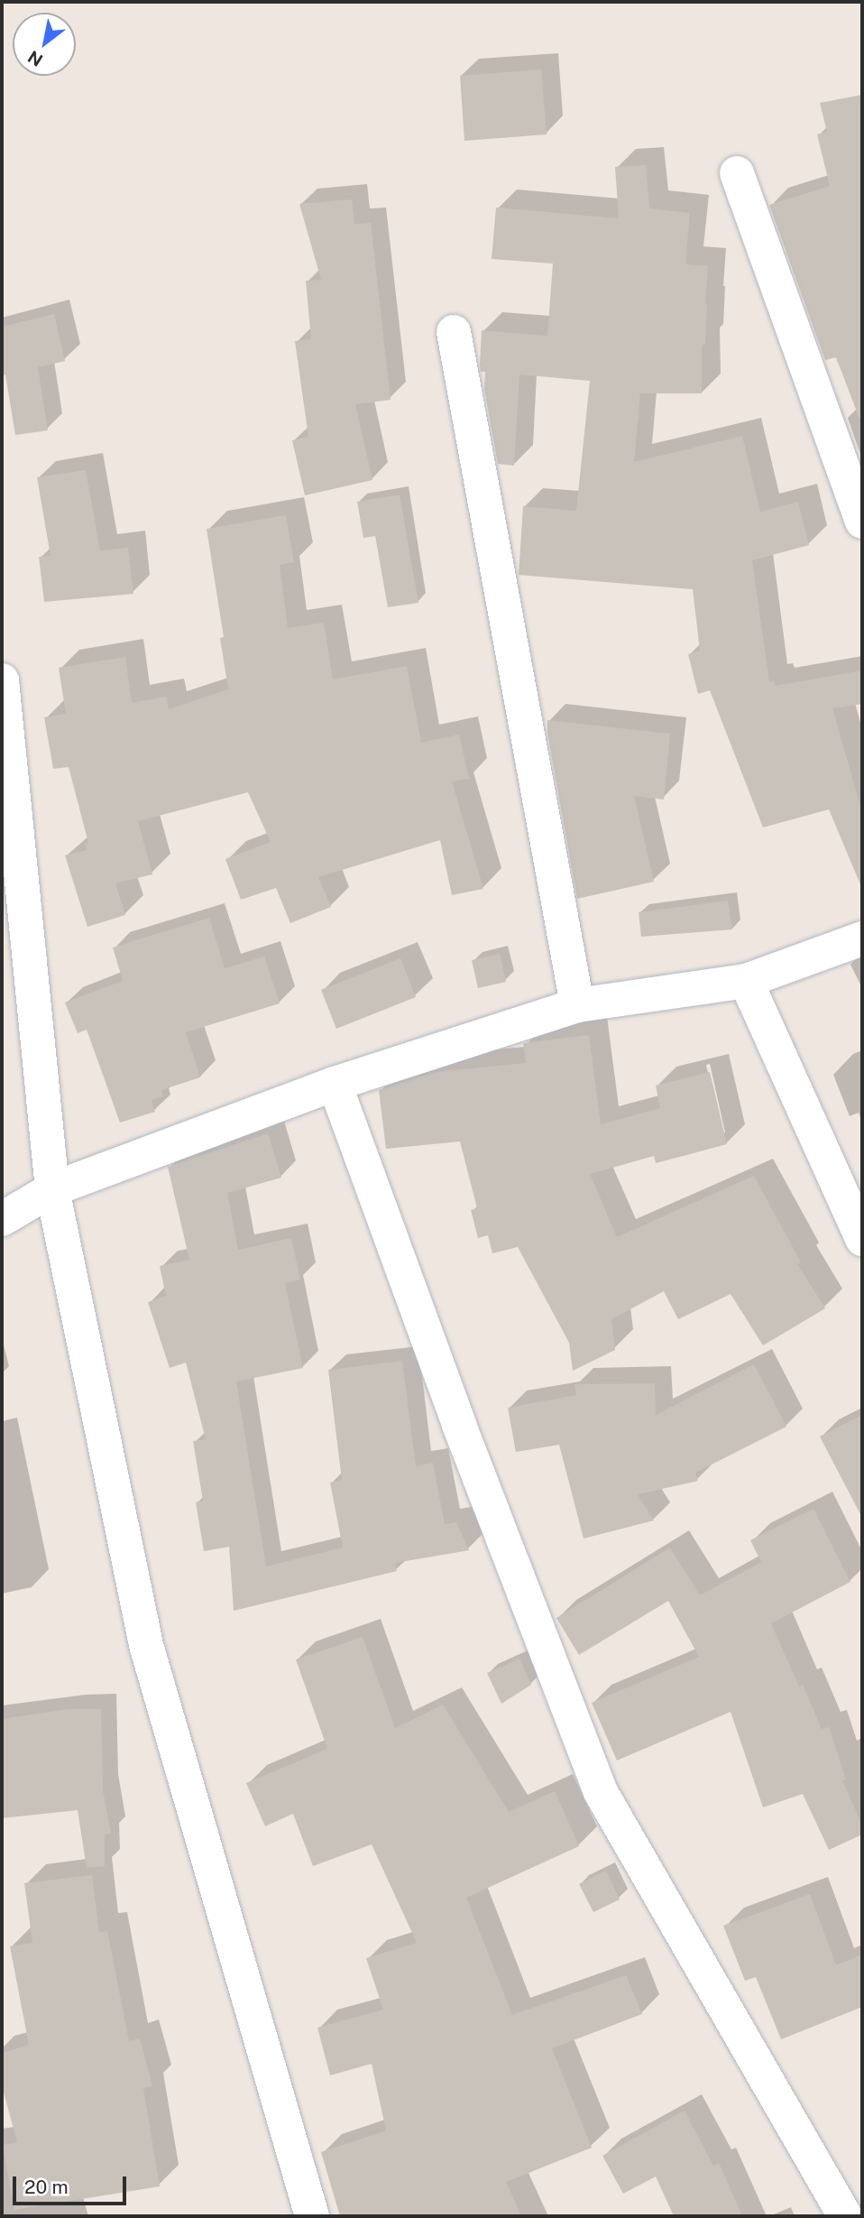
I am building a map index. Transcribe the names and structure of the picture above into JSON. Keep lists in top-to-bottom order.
{
  "scale_bar": "20 m",
  "north": "bottom left"
}
